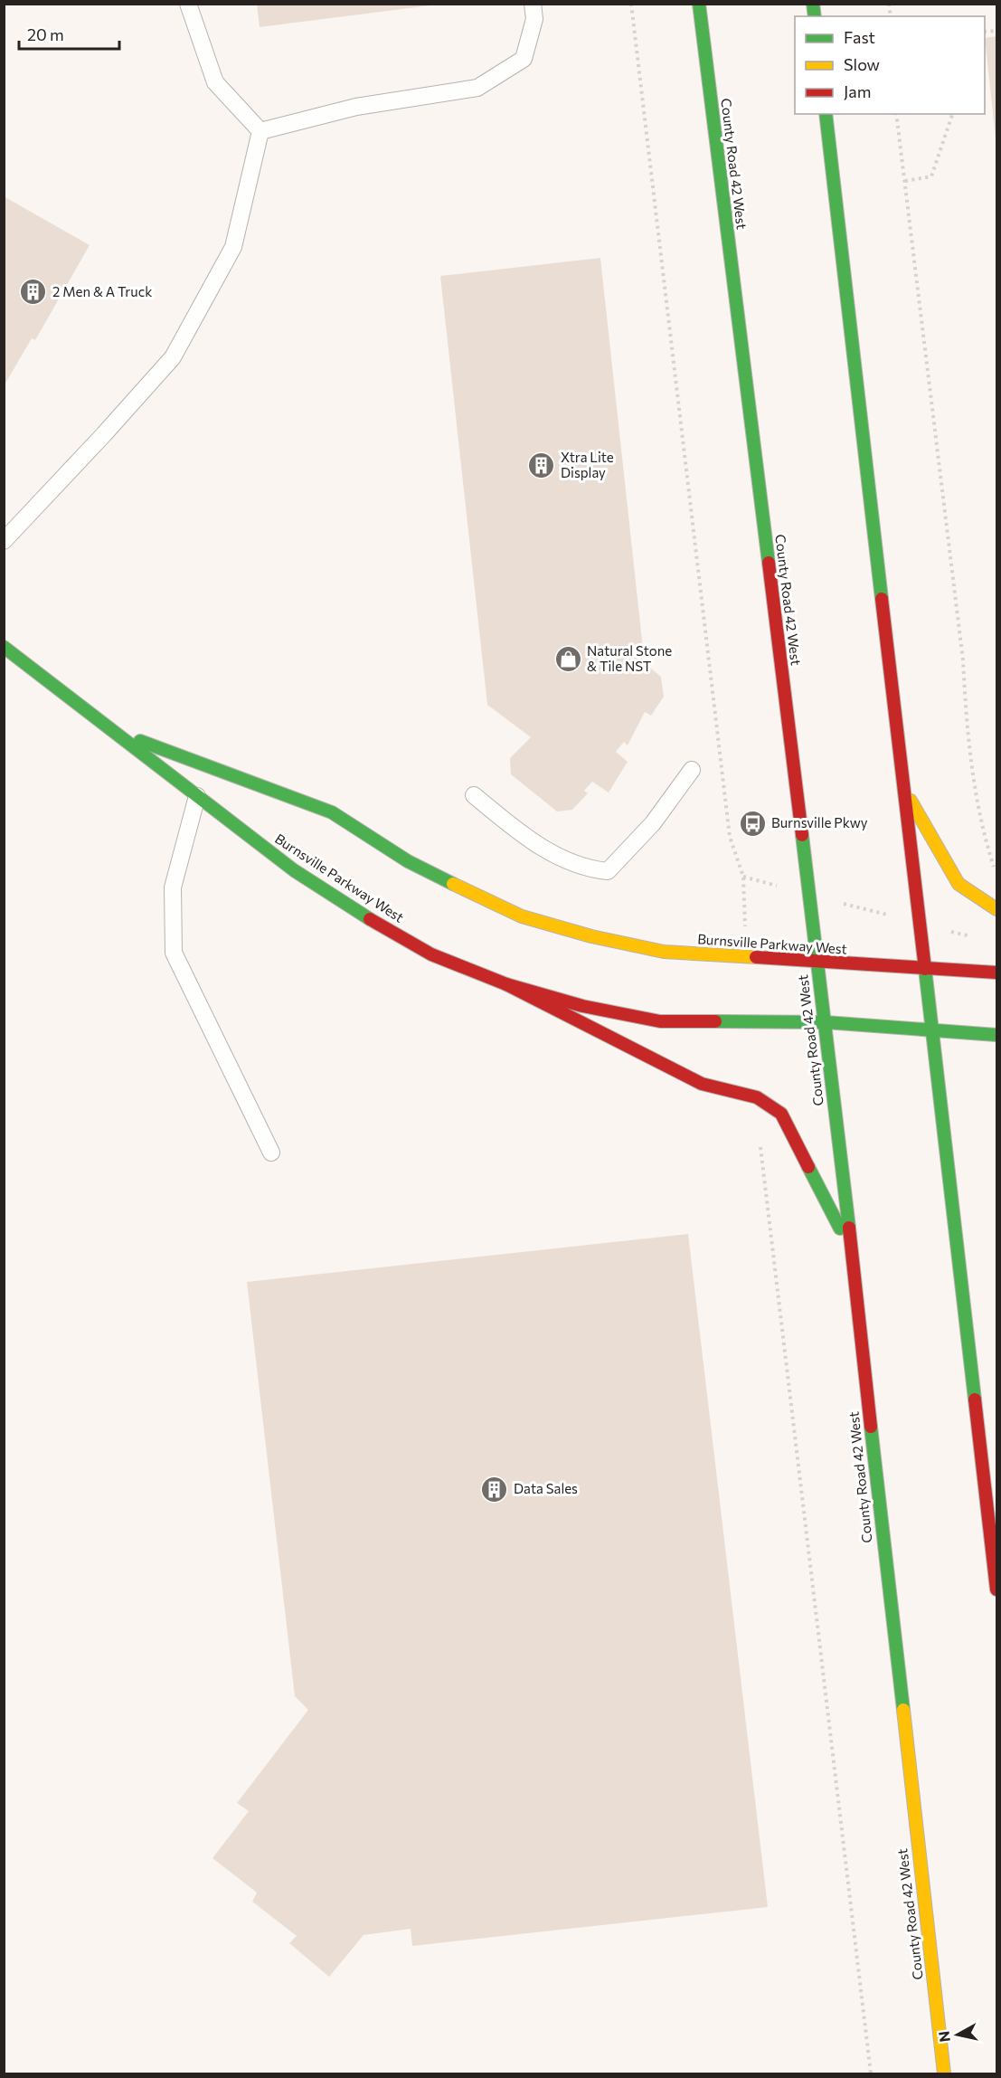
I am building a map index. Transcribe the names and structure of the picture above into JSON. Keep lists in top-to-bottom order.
{
  "streets": {
    "main road": ["County Road 42 West", "Burnsville Parkway West"]
  },
  "crossings": [
    ["County Road 42 West", "Burnsville Parkway West"]
  ],
  "places": {
    "building": ["2 Men & A Truck", "Xtra Lite Display", "Data Sales"],
    "shop": ["Natural Stone & Tile NST"],
    "bus stop": ["Burnsville Pkwy"]
  },
  "legend": ["Fast", "Slow", "Jam"],
  "scale_bar": "20 m",
  "north": "left"
}
